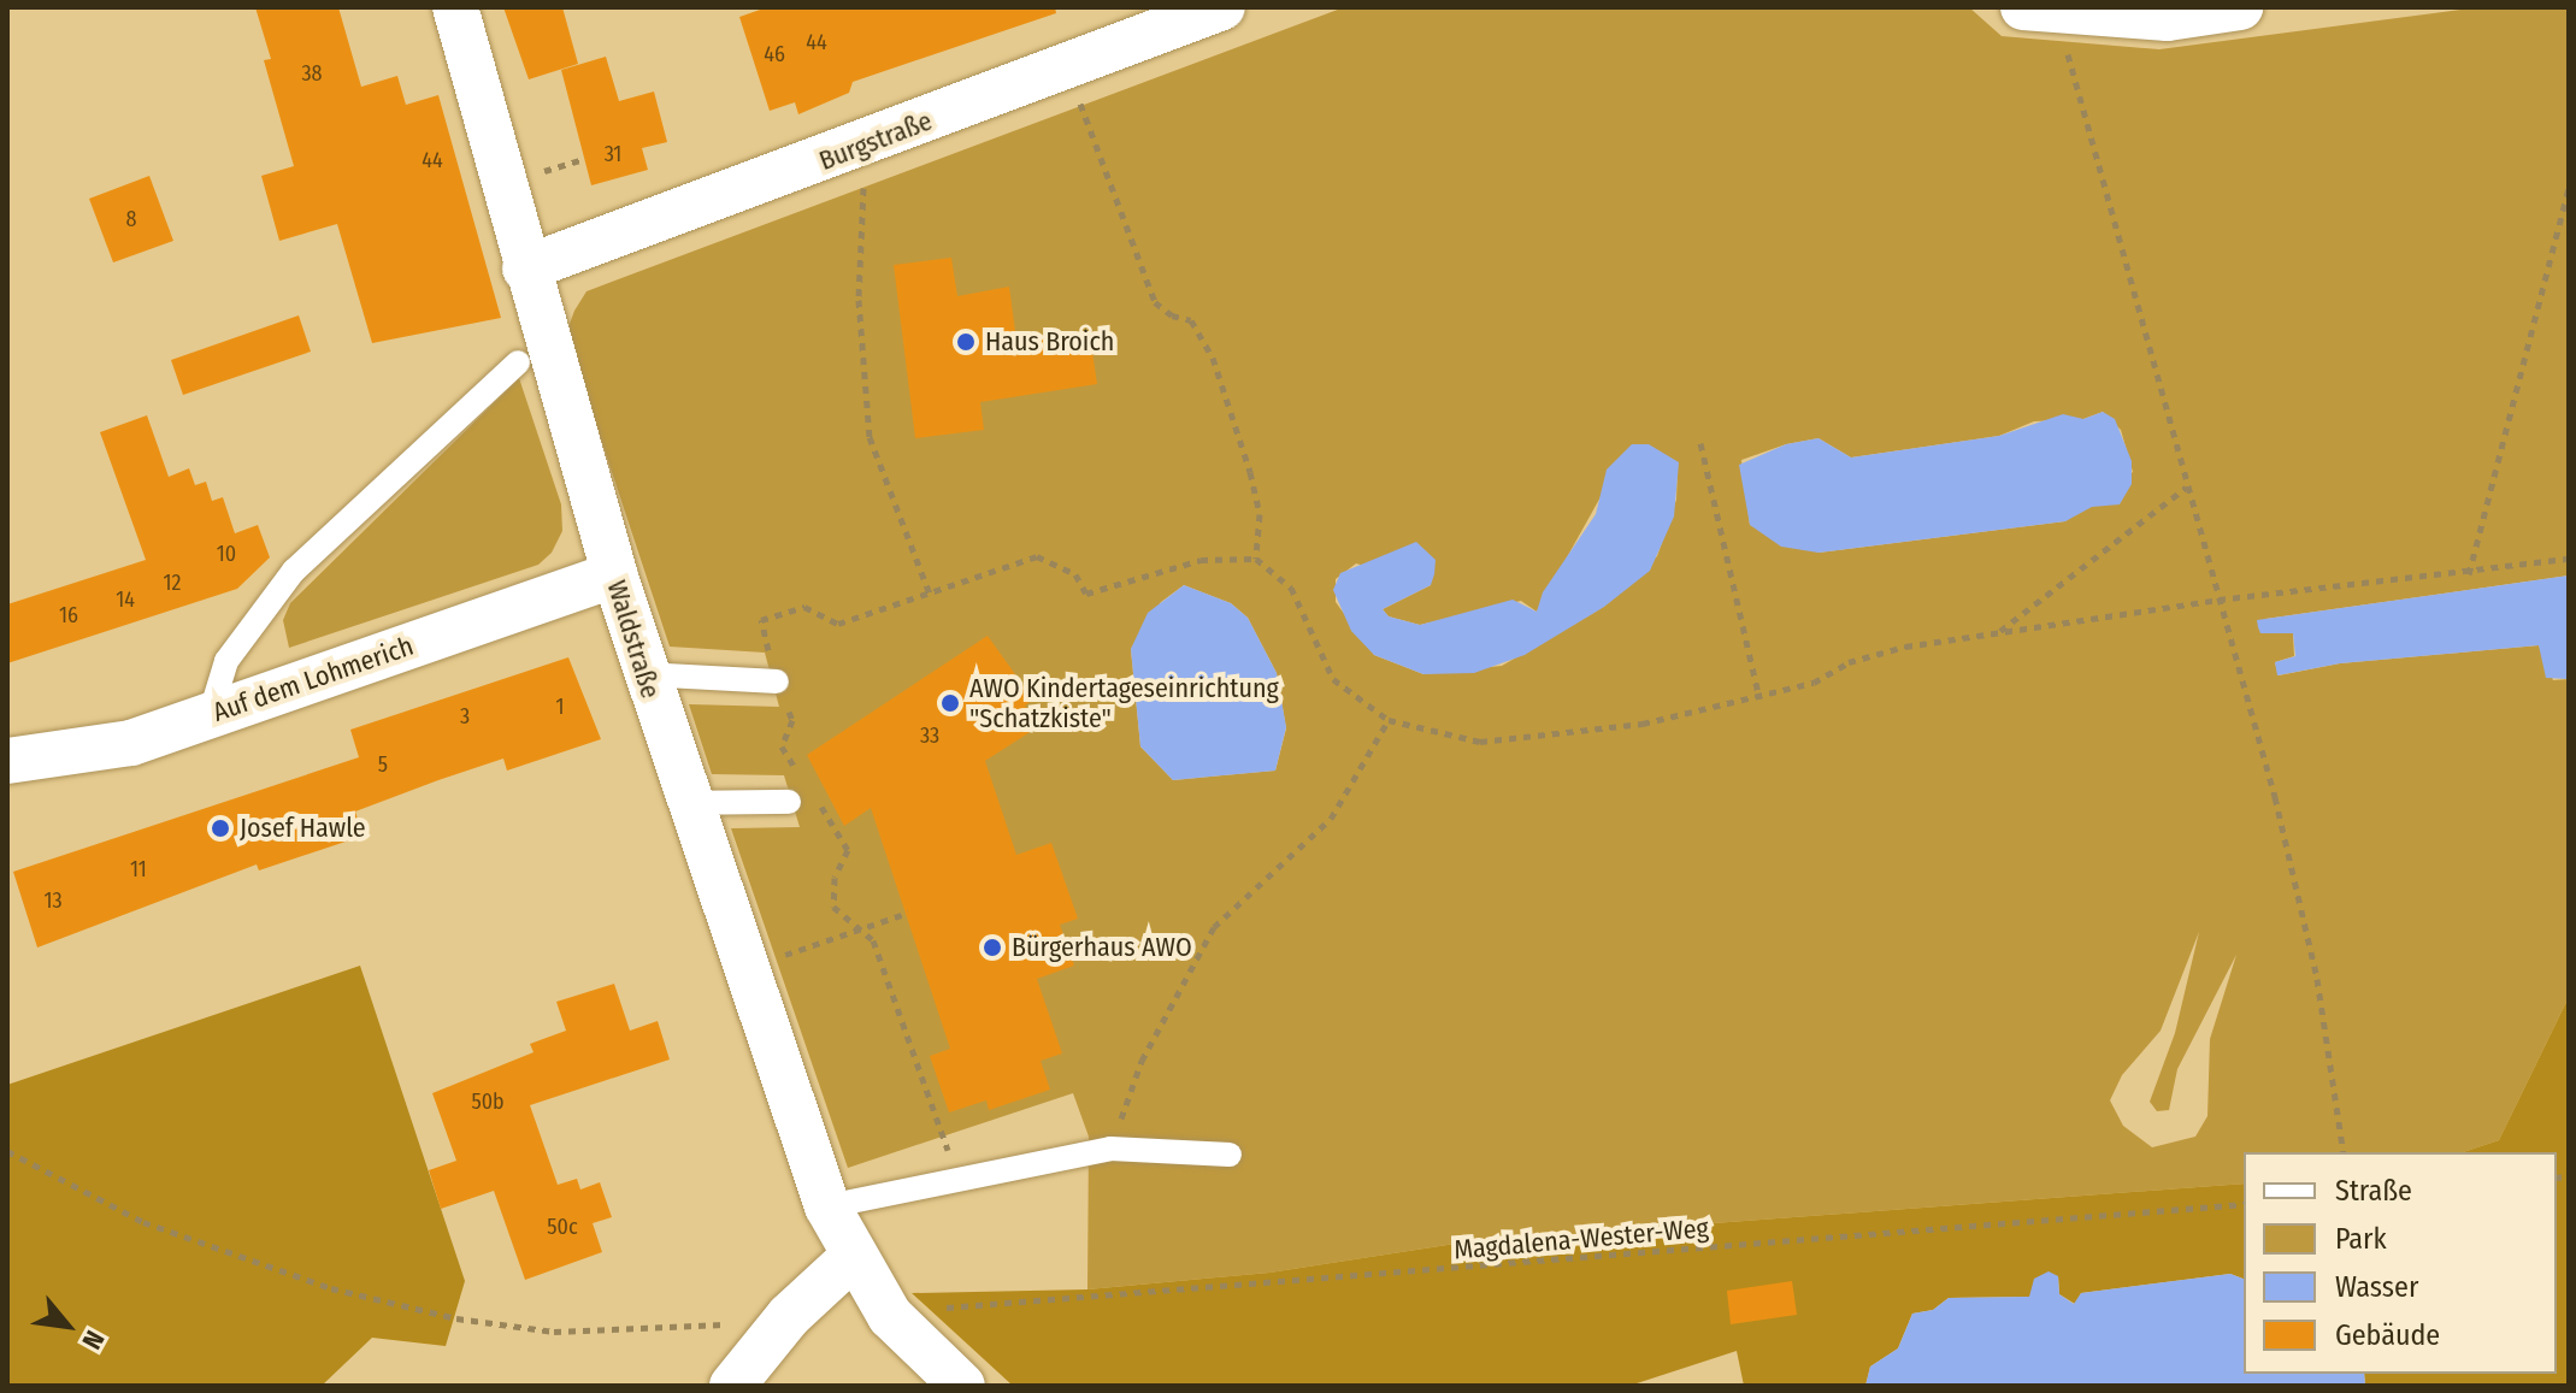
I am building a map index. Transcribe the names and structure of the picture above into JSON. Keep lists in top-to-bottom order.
{
  "streets": {
    "street": ["Burgstraße", "Waldstraße", "Auf dem Lohmerich"],
    "path": ["Magdalena-Wester-Weg"]
  },
  "crossings": [
    ["Burgstraße", "Waldstraße"],
    ["Waldstraße", "Auf dem Lohmerich"]
  ],
  "places": [
    "Haus Broich",
    "AWO Kindertageseinrichtung \"Schatzkiste\"",
    "Josef Hawle",
    "Bürgerhaus AWO"
  ],
  "house_numbers": [
    "44",
    "46",
    "38",
    "31",
    "44",
    "8",
    "10",
    "12",
    "14",
    "16",
    "1",
    "3",
    "33",
    "5",
    "11",
    "13",
    "50b",
    "50c"
  ],
  "legend": [
    "Straße",
    "Park",
    "Wasser",
    "Gebäude"
  ],
  "north": "bottom right"
}
